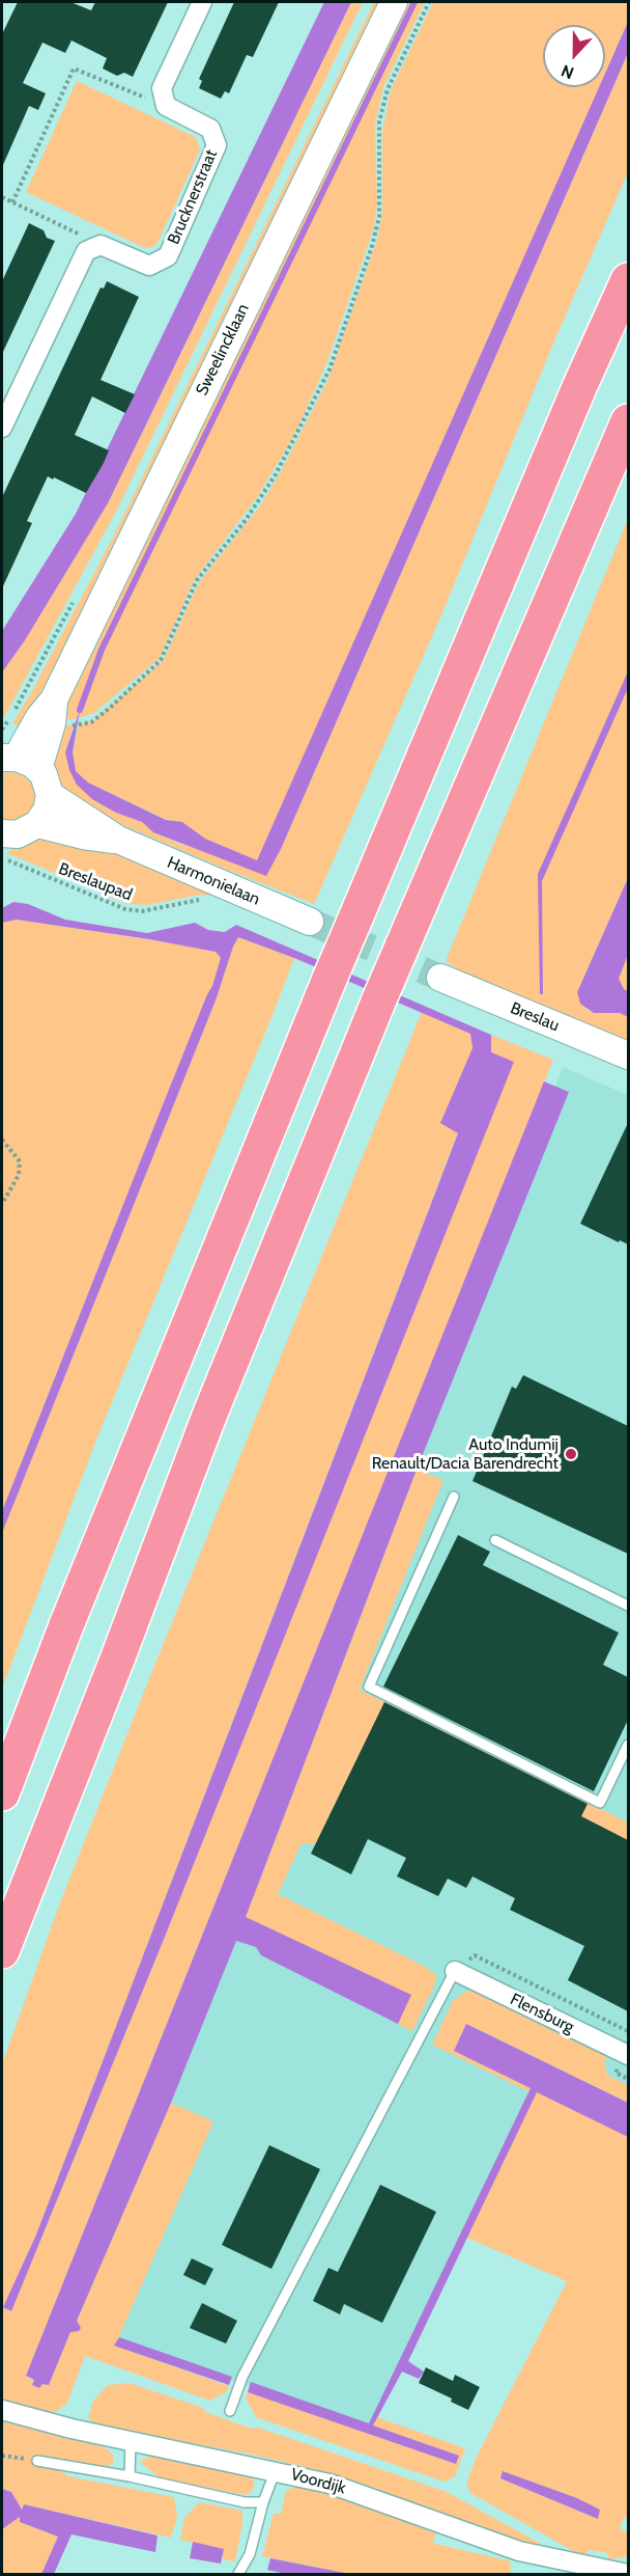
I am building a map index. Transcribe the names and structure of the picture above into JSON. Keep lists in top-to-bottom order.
{
  "streets": {
    "main road": ["Sweelincklaan", "Harmonielaan", "Breslau"],
    "street": ["Brucknerstraat", "Flensburg", "Voordijk"],
    "path": ["Breslaupad"]
  },
  "places": ["Auto Indumij Renault/Dacia Barendrecht"],
  "north": "bottom"
}
